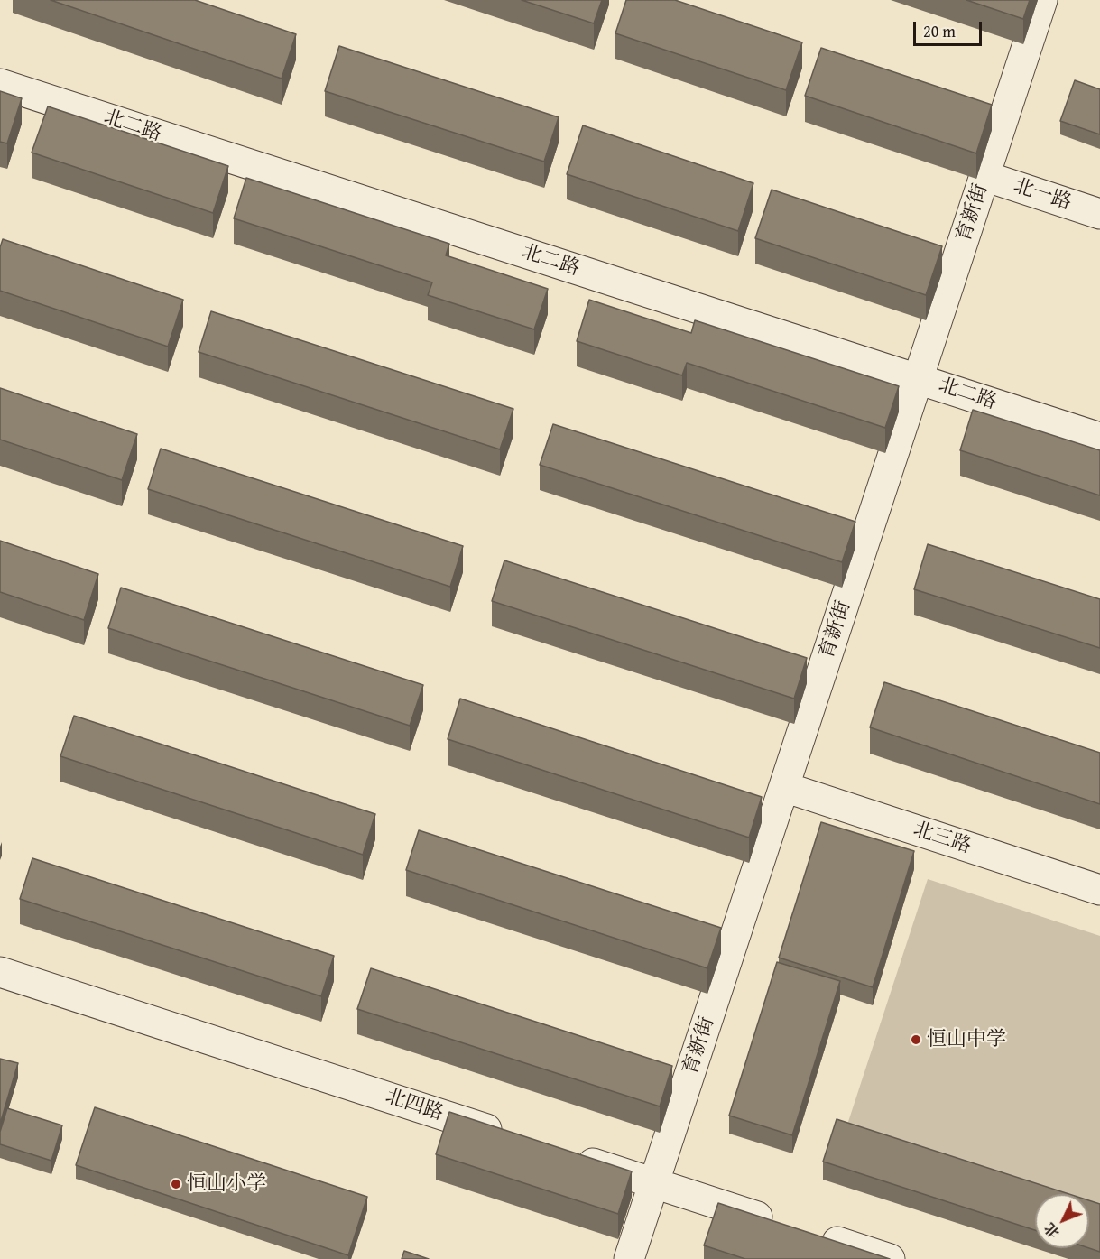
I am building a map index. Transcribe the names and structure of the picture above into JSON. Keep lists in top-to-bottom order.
{
  "streets": {
    "street": [
      "北二路",
      "北一路",
      "育新街",
      "北三路",
      "北四路"
    ]
  },
  "crossings": [
    ["北二路", "育新街"],
    ["北一路", "育新街"],
    ["育新街", "北三路"]
  ],
  "places": ["恒山中学", "恒山小学"],
  "scale_bar": "20 m",
  "north": "bottom left"
}
